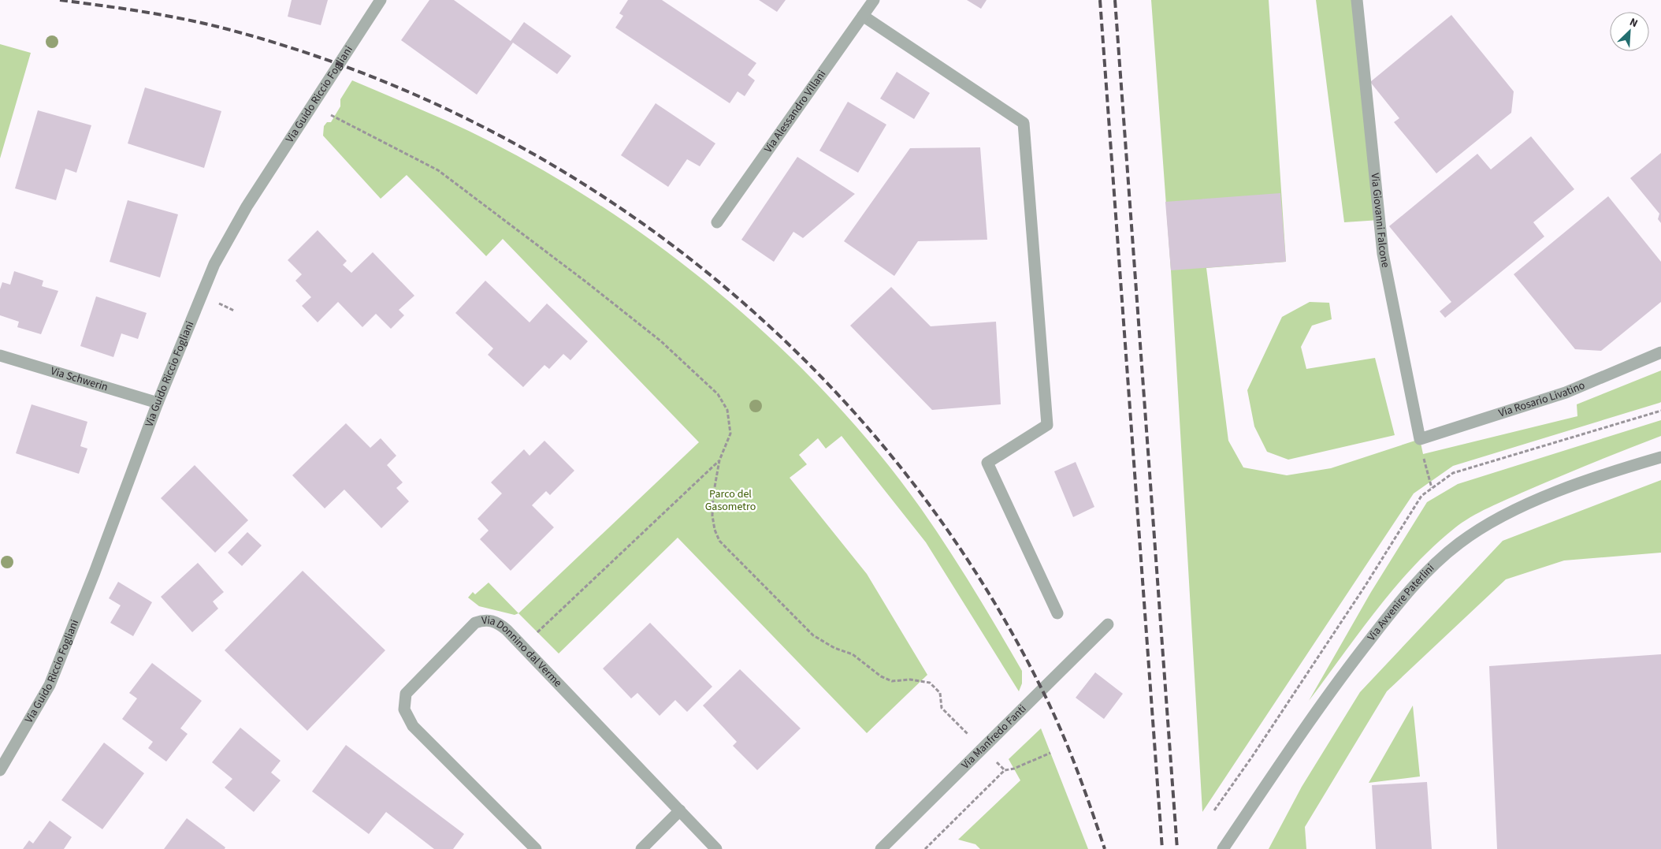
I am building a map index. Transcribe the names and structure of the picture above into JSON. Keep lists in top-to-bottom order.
{
  "streets": {
    "street": [
      "Via Guido Riccio Fogliani",
      "Via Alessandro Villani",
      "Via Giovanni Falcone",
      "Via Schwerin",
      "Via Rosario Livatino",
      "Via Avvenire Paterlini",
      "Via Donnino dal Verme",
      "Via Manfredo Fanti"
    ]
  },
  "crossings": [
    ["Via Guido Riccio Fogliani", "Via Schwerin"],
    ["Via Giovanni Falcone", "Via Rosario Livatino"]
  ],
  "parks": ["Parco del Gasometro"],
  "north": "top right"
}
